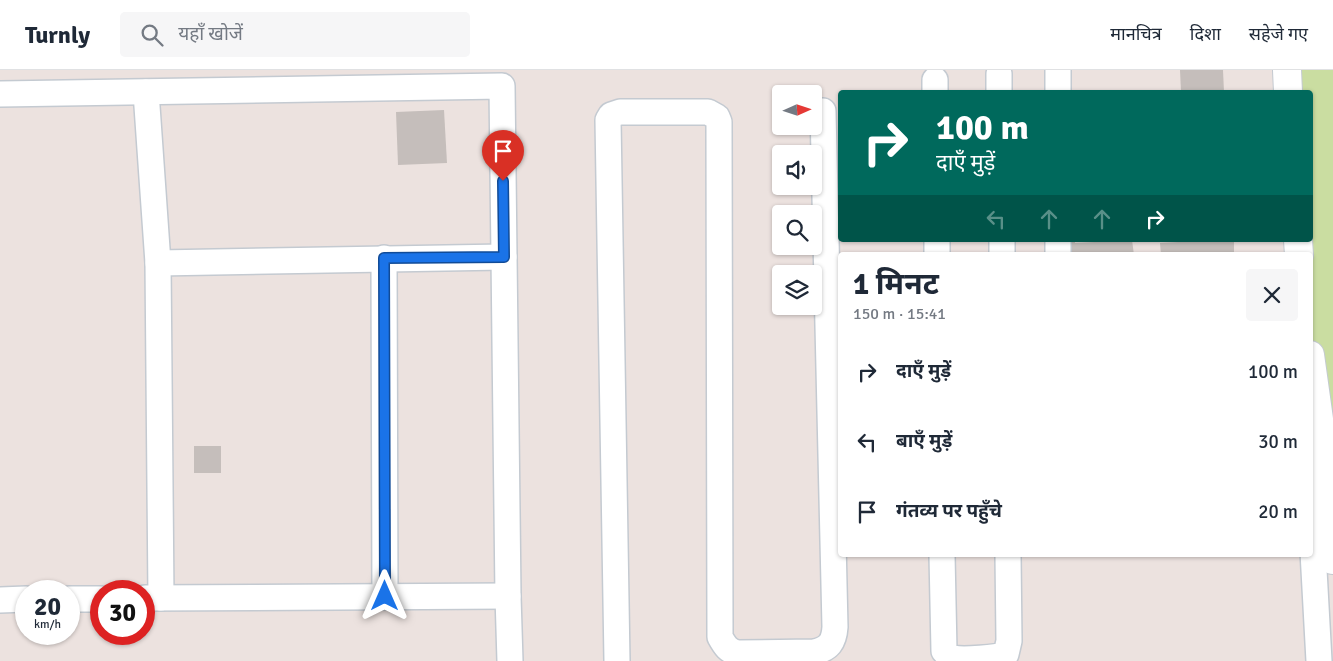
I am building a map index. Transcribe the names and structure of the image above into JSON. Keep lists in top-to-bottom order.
{
  "north": "right",
  "page": {
    "header": "Turnly",
    "search": "यहाँ खोजें",
    "nav": ["मानचित्र", "दिशा", "सहेजे गए"],
    "turn": ["100 m", "दाएँ मुड़ें"],
    "heading": ["1 मिनट", "150 m · 15:41"],
    "list": [
      {
        "name": "दाएँ मुड़ें",
        "value": "100 m"
      },
      {
        "name": "बाएँ मुड़ें",
        "value": "30 m"
      },
      {
        "name": "गंतव्य पर पहुँचे",
        "value": "20 m"
      }
    ],
    "speed": "20 km/h",
    "limit": "30"
  }
}
